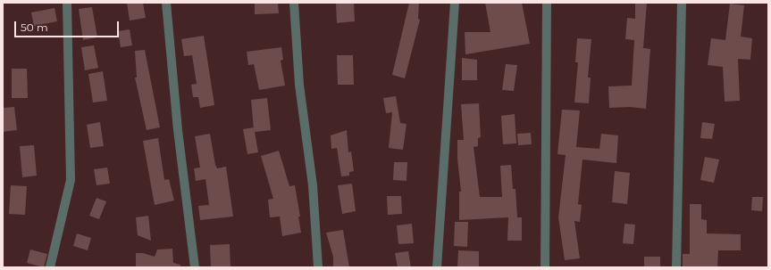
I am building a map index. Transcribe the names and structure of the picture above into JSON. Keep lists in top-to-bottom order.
{
  "scale_bar": "50 m"
}
